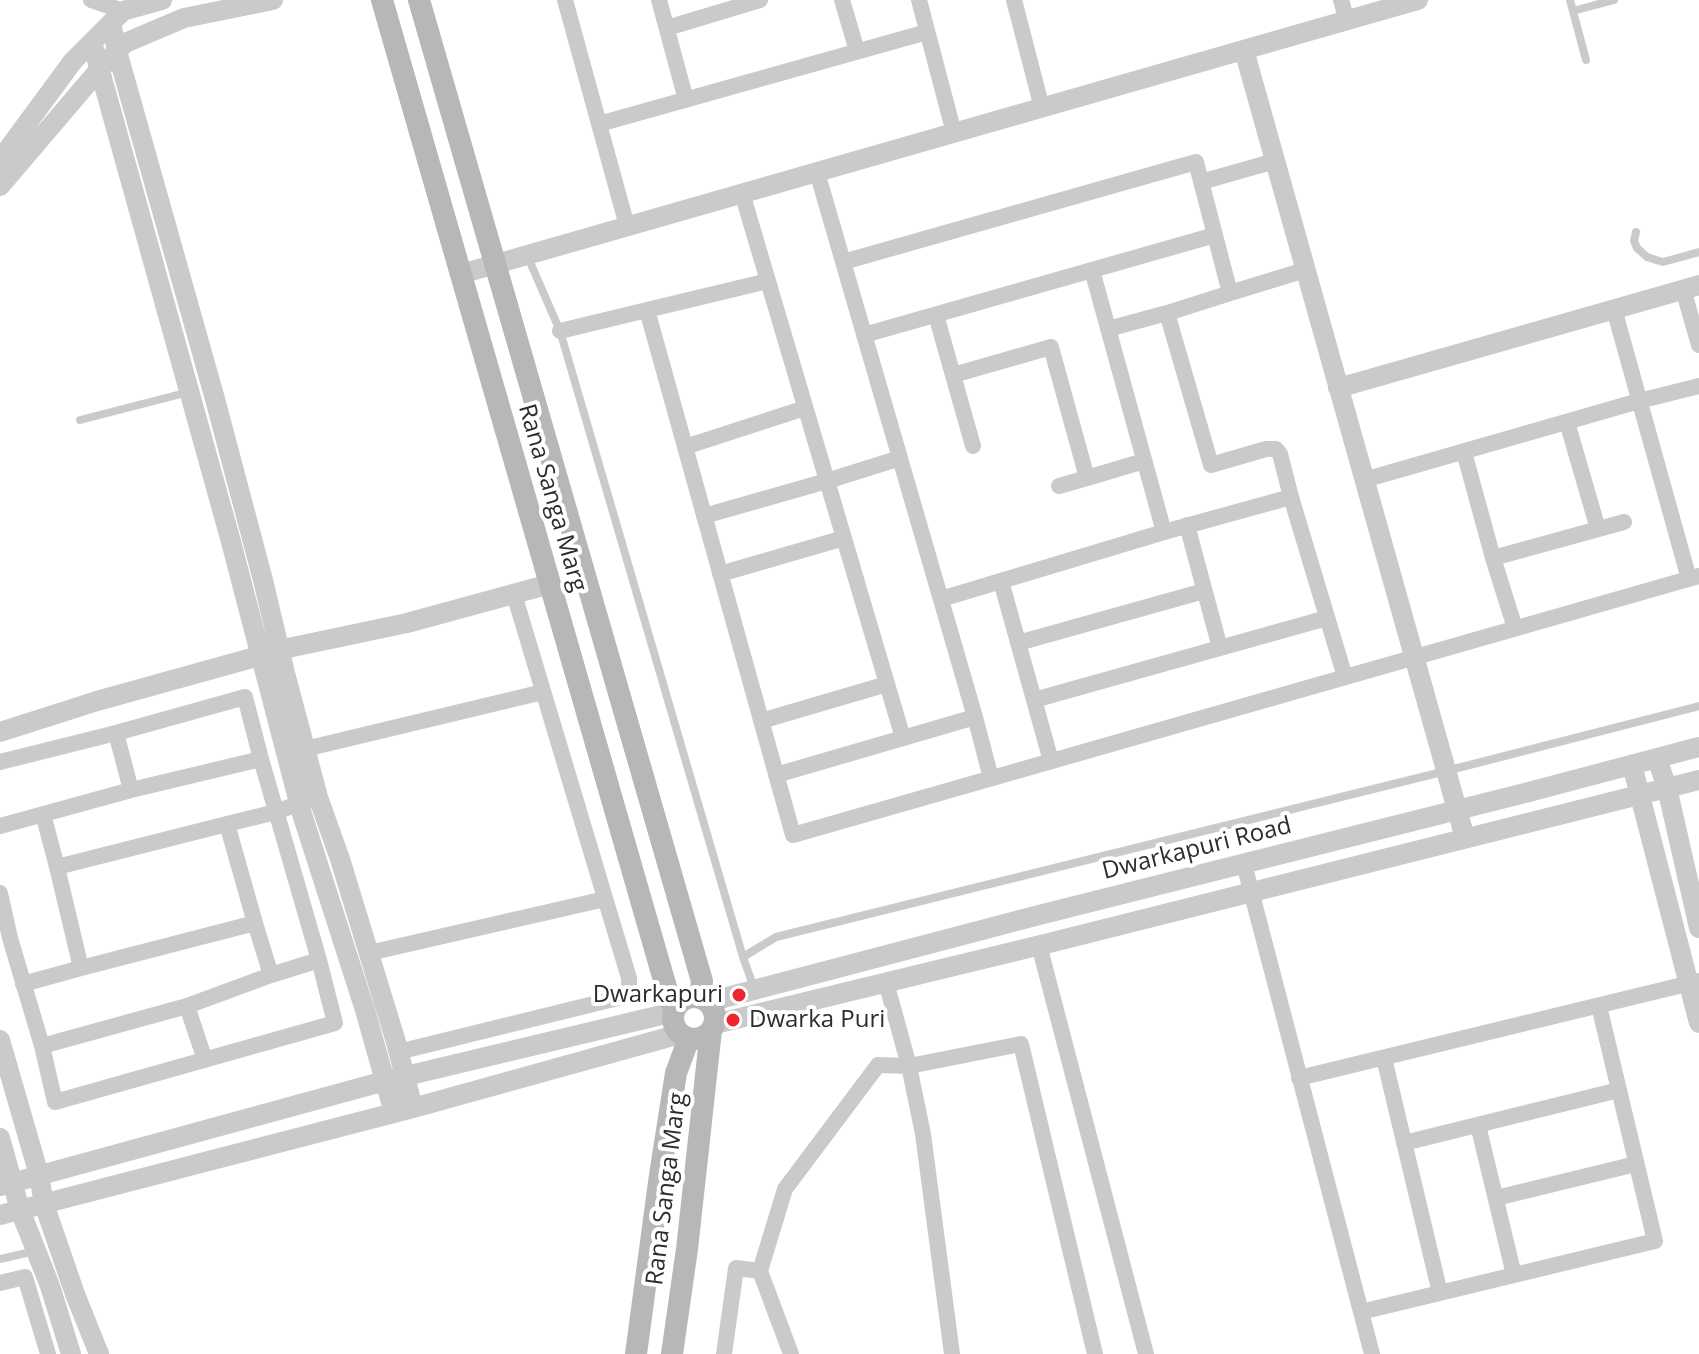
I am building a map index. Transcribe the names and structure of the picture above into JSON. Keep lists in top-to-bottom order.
{
  "streets": {
    "main road": ["Rana Sanga Marg"],
    "street": ["Dwarkapuri Road"]
  },
  "crossings": [
    ["Rana Sanga Marg", "Dwarkapuri Road"]
  ],
  "places": ["Dwarkapuri", "Dwarka Puri"]
}
